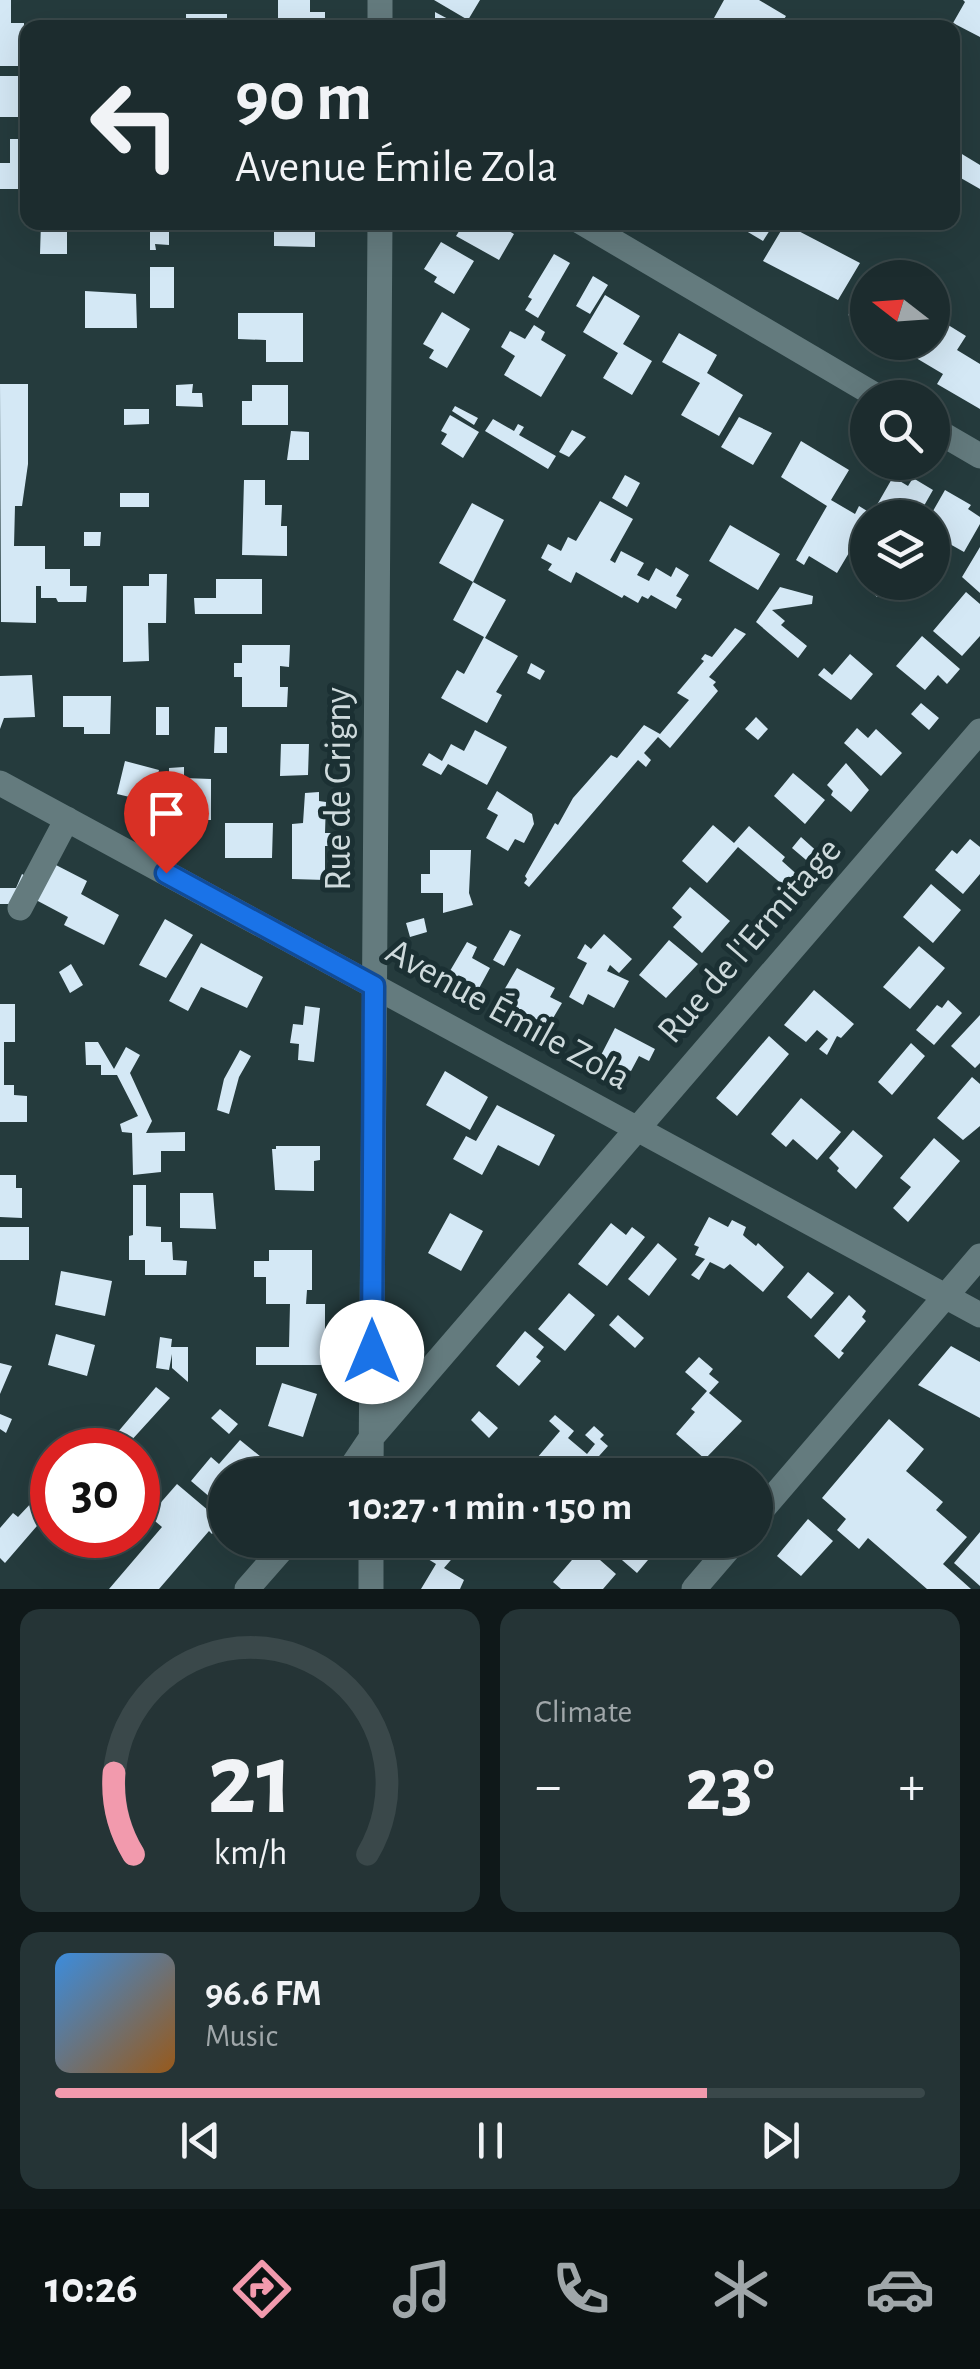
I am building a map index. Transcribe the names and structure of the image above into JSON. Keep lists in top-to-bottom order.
{
  "streets": {
    "street": ["Rue de Grigny", "Rue de l'Ermitage", "Avenue Émile Zola"]
  },
  "crossings": [
    ["Rue de Grigny", "Rue de l'Ermitage"],
    ["Rue de Grigny", "Avenue Émile Zola"],
    ["Rue de l'Ermitage", "Avenue Émile Zola"]
  ],
  "north": "left",
  "page": {
    "turn": ["90 m", "Avenue Émile Zola"],
    "limit": "30",
    "trip": "10:27 · 1 min · 150 m",
    "tile": "Climate",
    "heat": ["−", "23°", "+"],
    "song": ["96.6 FM", "Music"],
    "tabs": "10:26",
    "gauge": ["21", "km/h"]
  }
}
